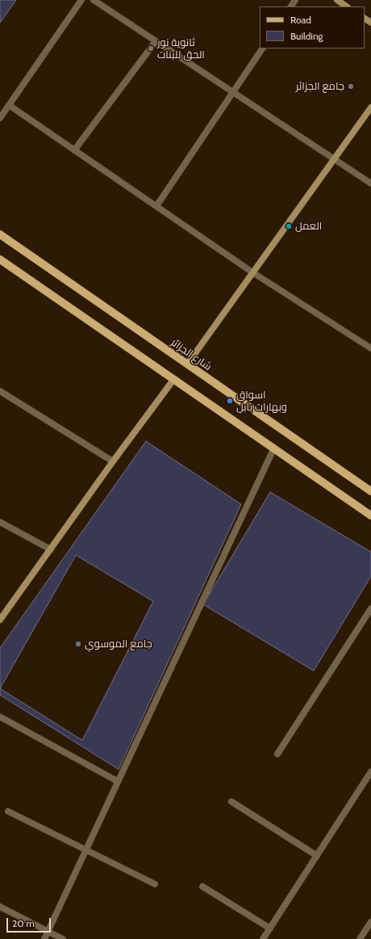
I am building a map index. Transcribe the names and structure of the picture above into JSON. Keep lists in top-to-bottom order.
{
  "streets": {
    "main road": ["شارع الجزائر"]
  },
  "places": [
    "ثانوية نور الحق للبنات",
    "جامع الجزائر",
    "العمل",
    "اسواق وبهارات بابل",
    "جامع الموسوي"
  ],
  "legend": ["Road", "Building"],
  "scale_bar": "20 m"
}
